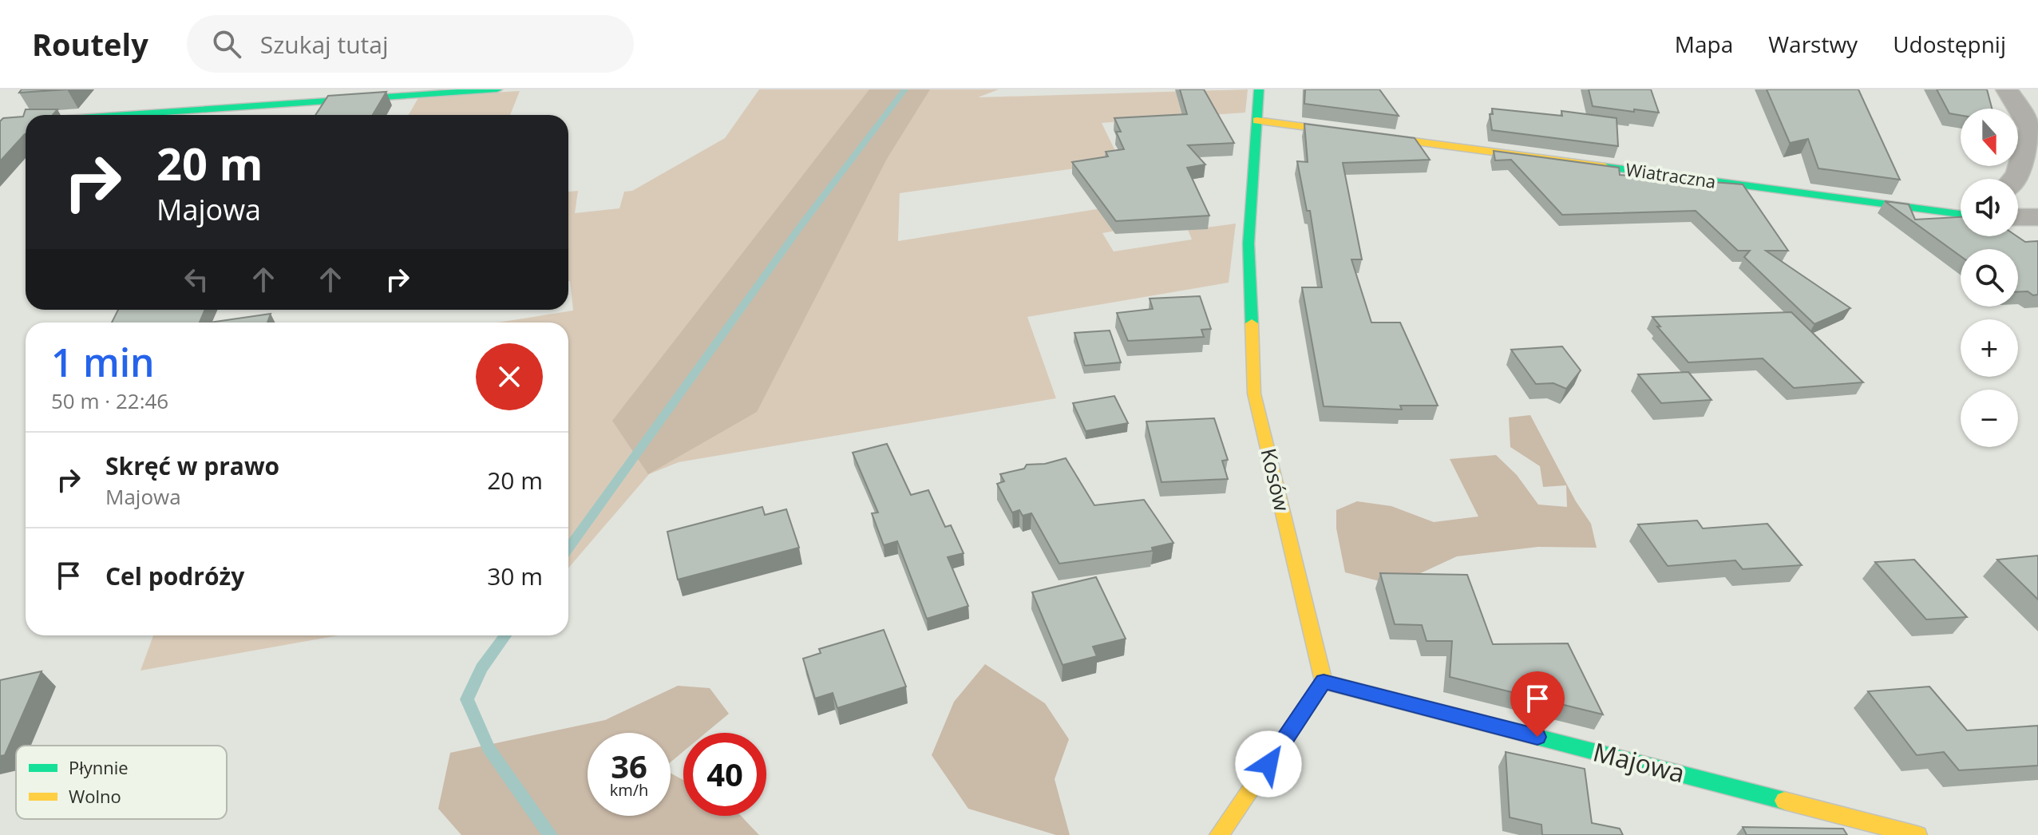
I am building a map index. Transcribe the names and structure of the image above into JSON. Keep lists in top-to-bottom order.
{
  "streets": {
    "street": ["Wiatraczna", "Kosów", "Majowa"]
  },
  "crossings": [
    ["Wiatraczna", "Kosów"],
    ["Kosów", "Majowa"]
  ],
  "legend": ["Płynnie", "Wolno"],
  "north": "bottom",
  "page": {
    "header": "Routely",
    "search": "Szukaj tutaj",
    "nav": ["Mapa", "Warstwy", "Udostępnij"],
    "map_buttons": ["+", "−"],
    "turn": ["20 m", "Majowa"],
    "heading": ["1 min", "50 m · 22:46"],
    "list": [
      {
        "name": "Skręć w prawo",
        "note": "Majowa",
        "value": "20 m"
      },
      {
        "name": "Cel podróży",
        "value": "30 m"
      }
    ],
    "speed": "36 km/h",
    "limit": "40"
  }
}
